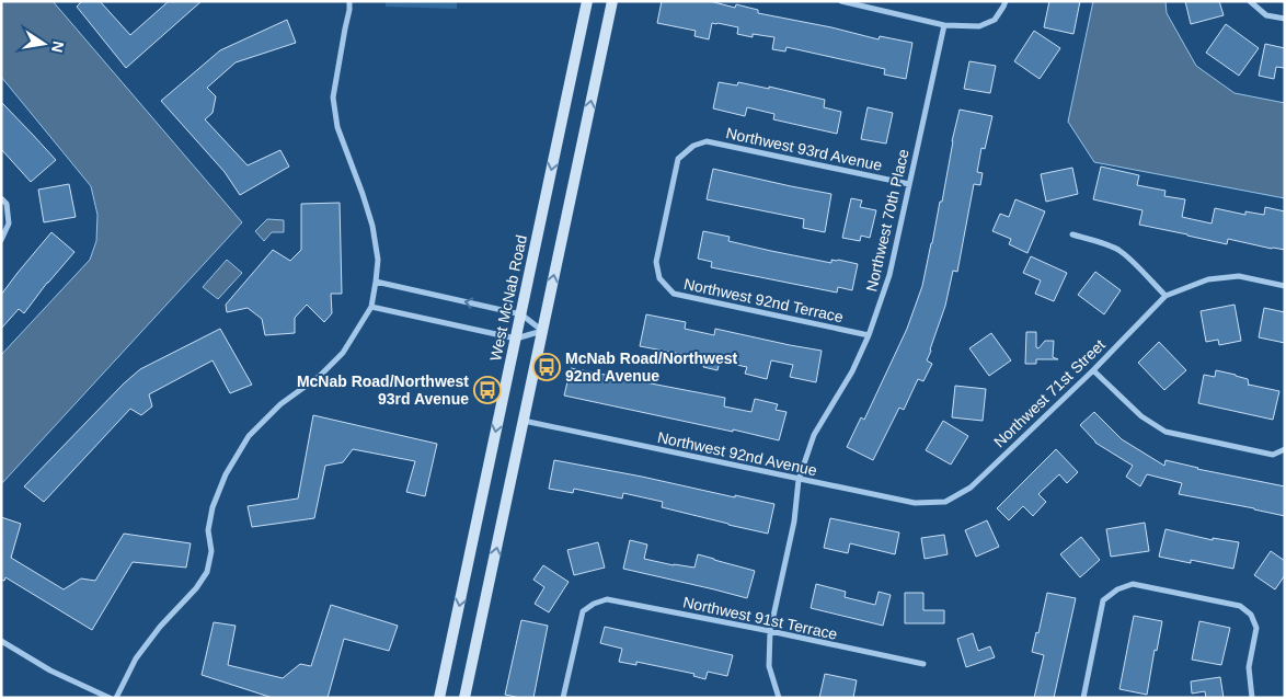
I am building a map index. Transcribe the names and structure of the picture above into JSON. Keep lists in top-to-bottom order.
{
  "streets": {
    "main road": ["West McNab Road"],
    "street": [
      "Northwest 93rd Avenue",
      "Northwest 70th Place",
      "Northwest 92nd Terrace",
      "Northwest 71st Street",
      "Northwest 92nd Avenue",
      "Northwest 91st Terrace"
    ]
  },
  "crossings": [
    ["Northwest 93rd Avenue", "Northwest 70th Place"],
    ["Northwest 93rd Avenue", "Northwest 92nd Terrace"],
    ["Northwest 70th Place", "Northwest 92nd Terrace"],
    ["Northwest 70th Place", "Northwest 92nd Avenue"],
    ["Northwest 70th Place", "Northwest 91st Terrace"],
    ["Northwest 71st Street", "Northwest 92nd Avenue"]
  ],
  "places": {
    "bus stop": ["McNab Road/Northwest 92nd Avenue", "McNab Road/Northwest 93rd Avenue"]
  },
  "north": "right"
}
